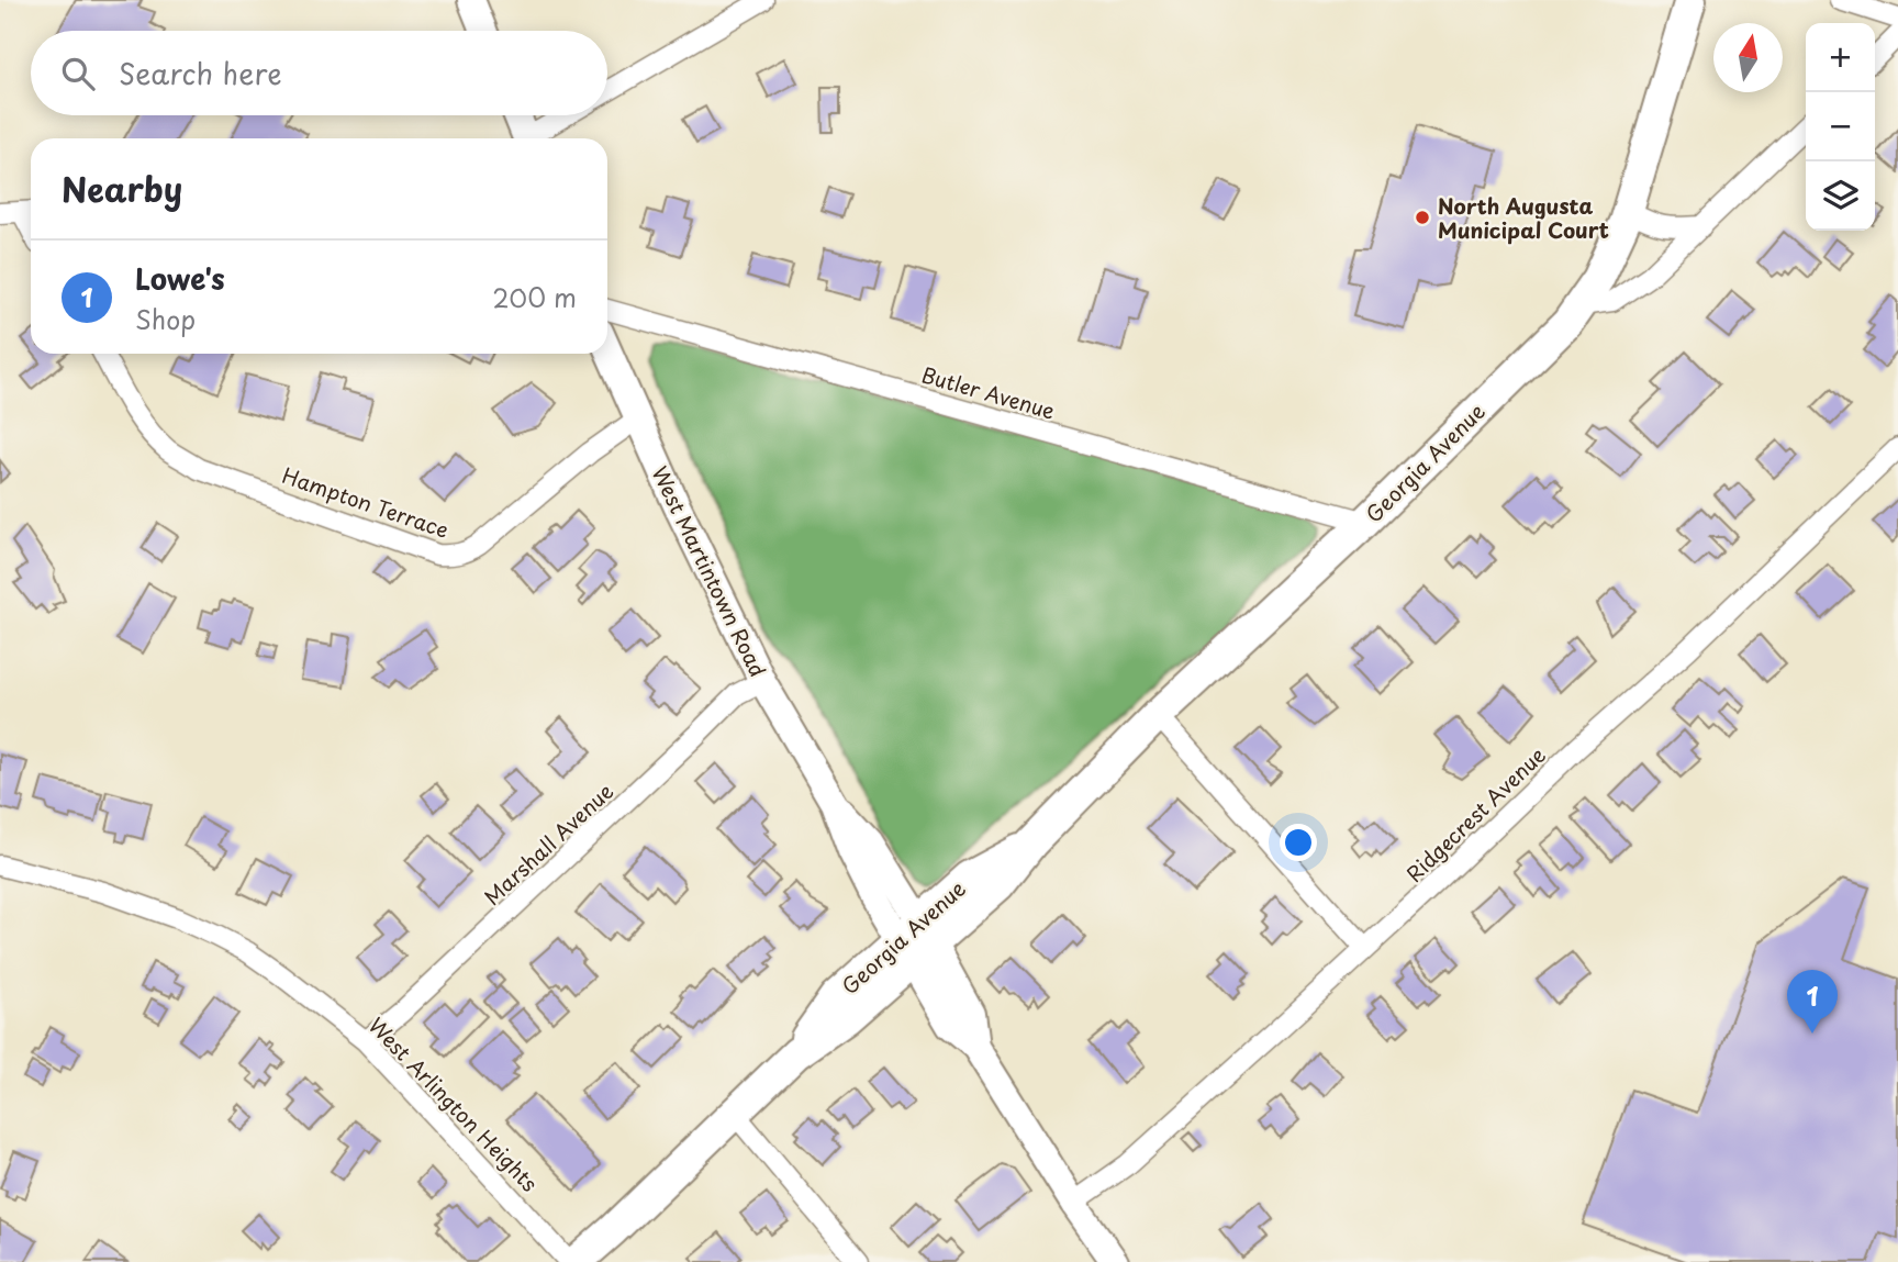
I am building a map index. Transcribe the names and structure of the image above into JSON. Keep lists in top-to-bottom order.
{
  "streets": {
    "main road": ["Georgia Avenue", "West Martintown Road"],
    "street": [
      "Butler Avenue",
      "Hampton Terrace",
      "Ridgecrest Avenue",
      "Marshall Avenue",
      "West Arlington Heights"
    ]
  },
  "crossings": [
    ["Butler Avenue", "Georgia Avenue"],
    ["Georgia Avenue", "West Martintown Road"],
    ["Hampton Terrace", "West Martintown Road"],
    ["West Martintown Road", "Ridgecrest Avenue"],
    ["West Martintown Road", "Marshall Avenue"],
    ["Marshall Avenue", "West Arlington Heights"]
  ],
  "places": ["North Augusta Municipal Court"],
  "north": "top",
  "page": {
    "map_buttons": ["+", "−"],
    "search": "Search here",
    "heading": "Nearby",
    "list": [
      {
        "mark": "1",
        "name": "Lowe's",
        "note": "Shop",
        "value": "200 m"
      }
    ],
    "pins": "1"
  }
}
